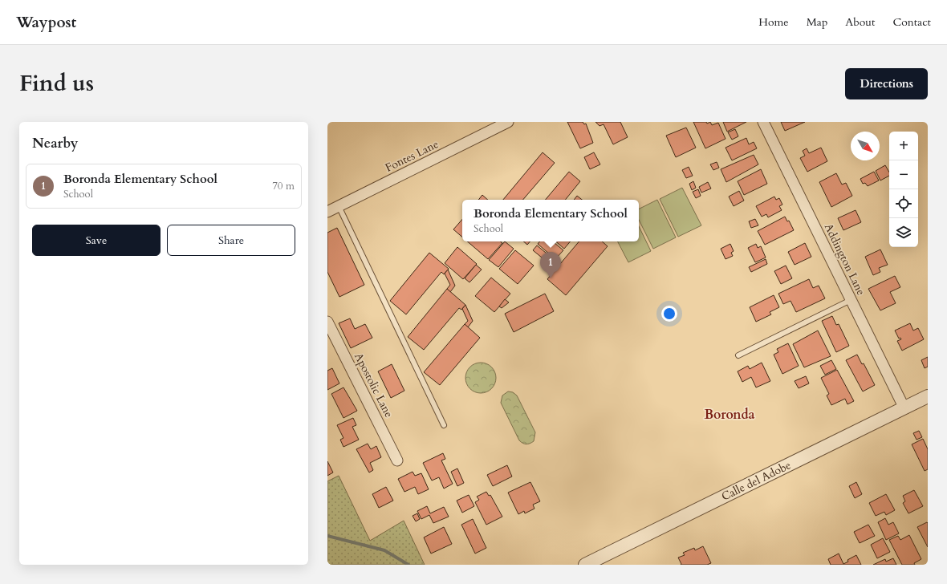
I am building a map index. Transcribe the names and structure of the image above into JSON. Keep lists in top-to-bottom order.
{
  "streets": {
    "street": [
      "Fontes Lane",
      "Addington Lane",
      "Apostolic Lane",
      "Calle del Adobe"
    ]
  },
  "crossings": [
    ["Addington Lane", "Calle del Adobe"]
  ],
  "districts": ["Boronda"],
  "north": "bottom right",
  "page": {
    "header": "Waypost",
    "nav": [
      "Home",
      "Map",
      "About",
      "Contact"
    ],
    "title": "Find us",
    "buttons": [
      "Directions",
      ["Save", "Share"]
    ],
    "heading": "Nearby",
    "map_buttons": ["+", "−"],
    "list": [
      {
        "mark": "1",
        "name": "Boronda Elementary School",
        "note": "School",
        "value": "70 m"
      }
    ],
    "popup": ["Boronda Elementary School", "School"],
    "pins": "1"
  }
}
